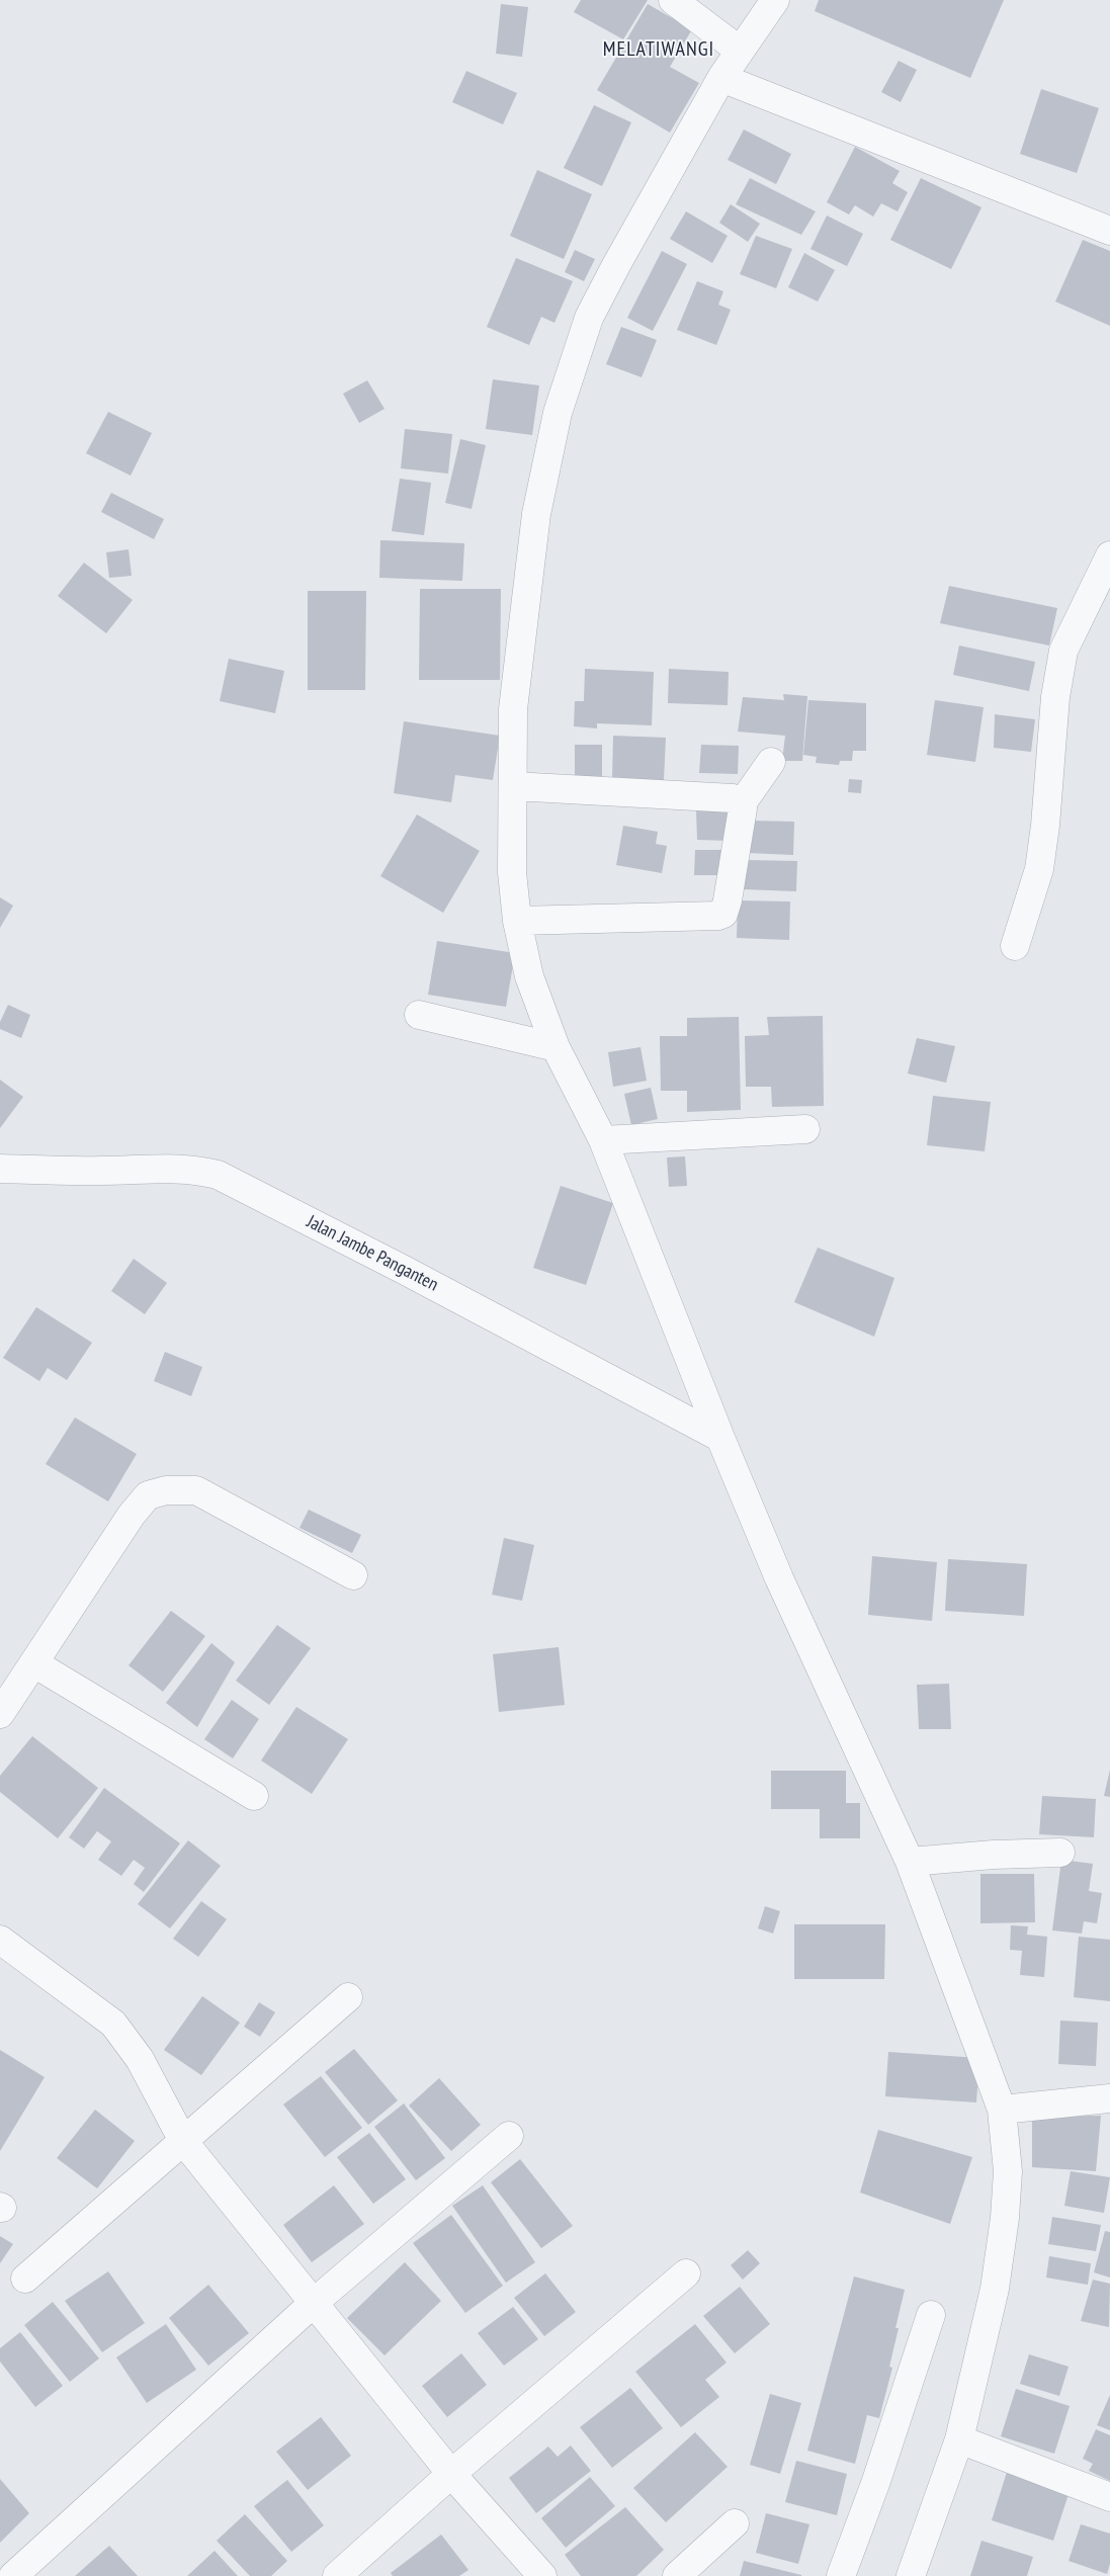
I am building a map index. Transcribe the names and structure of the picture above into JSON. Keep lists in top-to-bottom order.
{
  "streets": {
    "street": ["Jalan Jambe Panganten"]
  },
  "districts": ["MELATIWANGI"]
}
